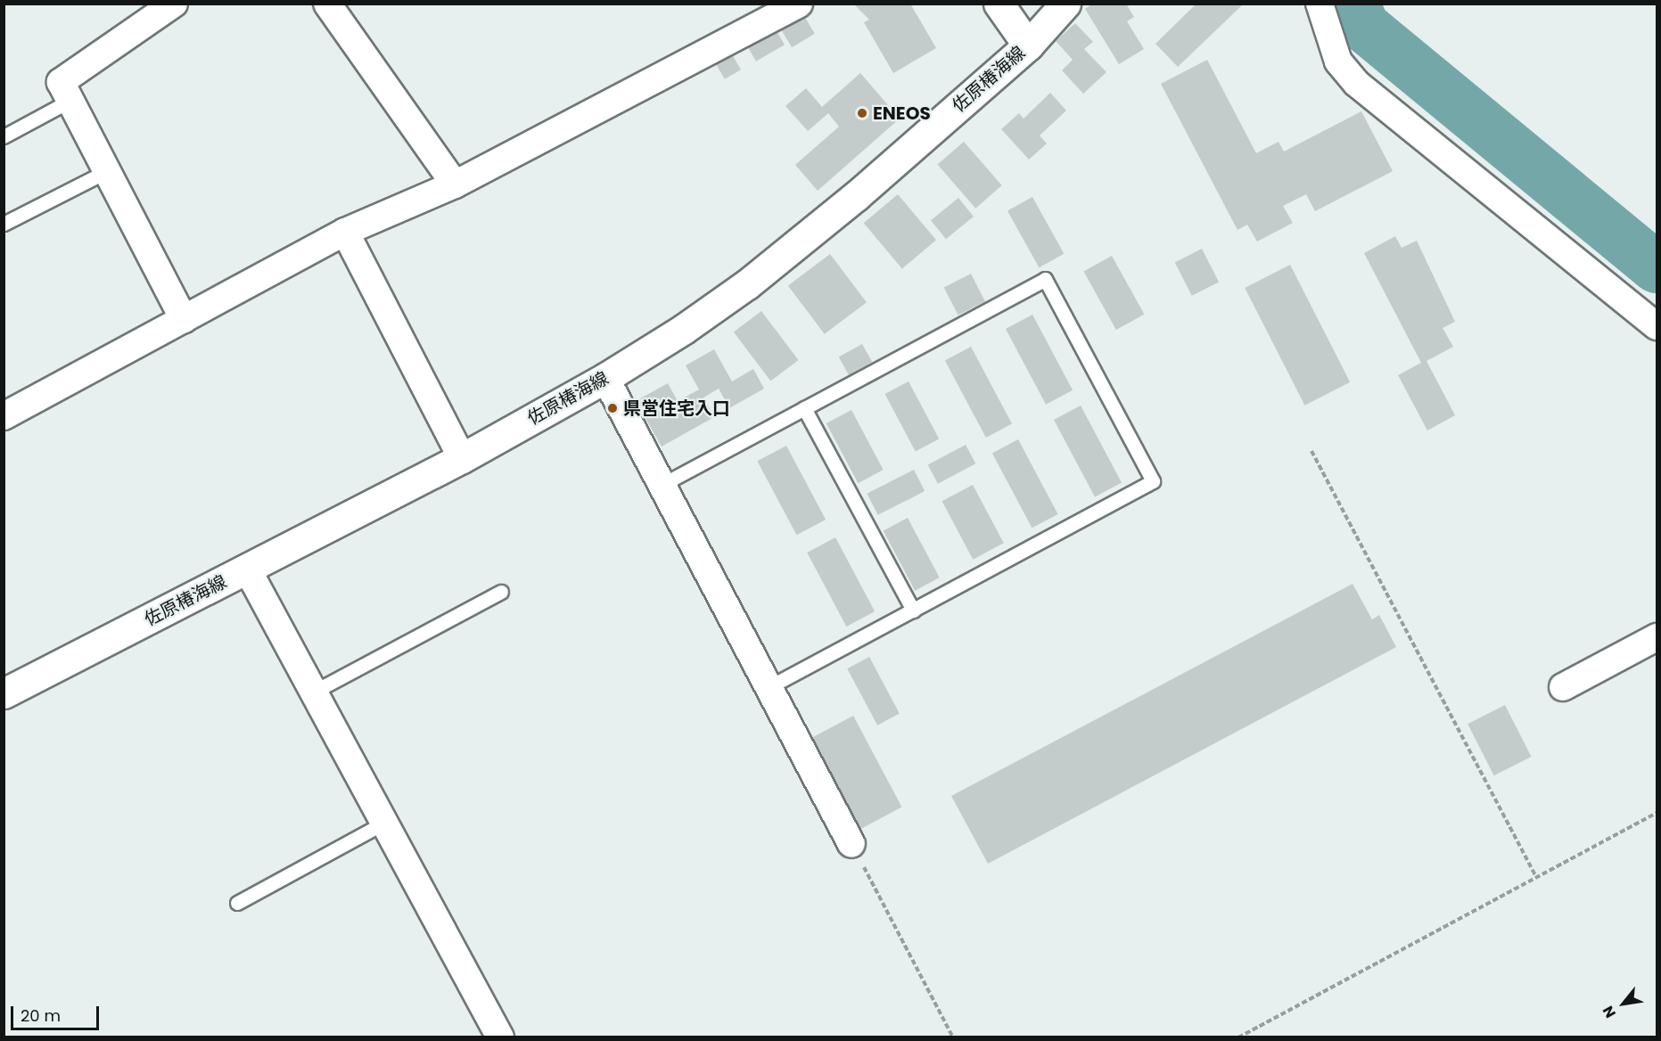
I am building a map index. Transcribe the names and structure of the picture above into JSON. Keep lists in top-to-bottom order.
{
  "streets": {
    "main road": ["佐原椿海線"]
  },
  "places": ["ENEOS", "県営住宅入口"],
  "scale_bar": "20 m",
  "north": "bottom left"
}
